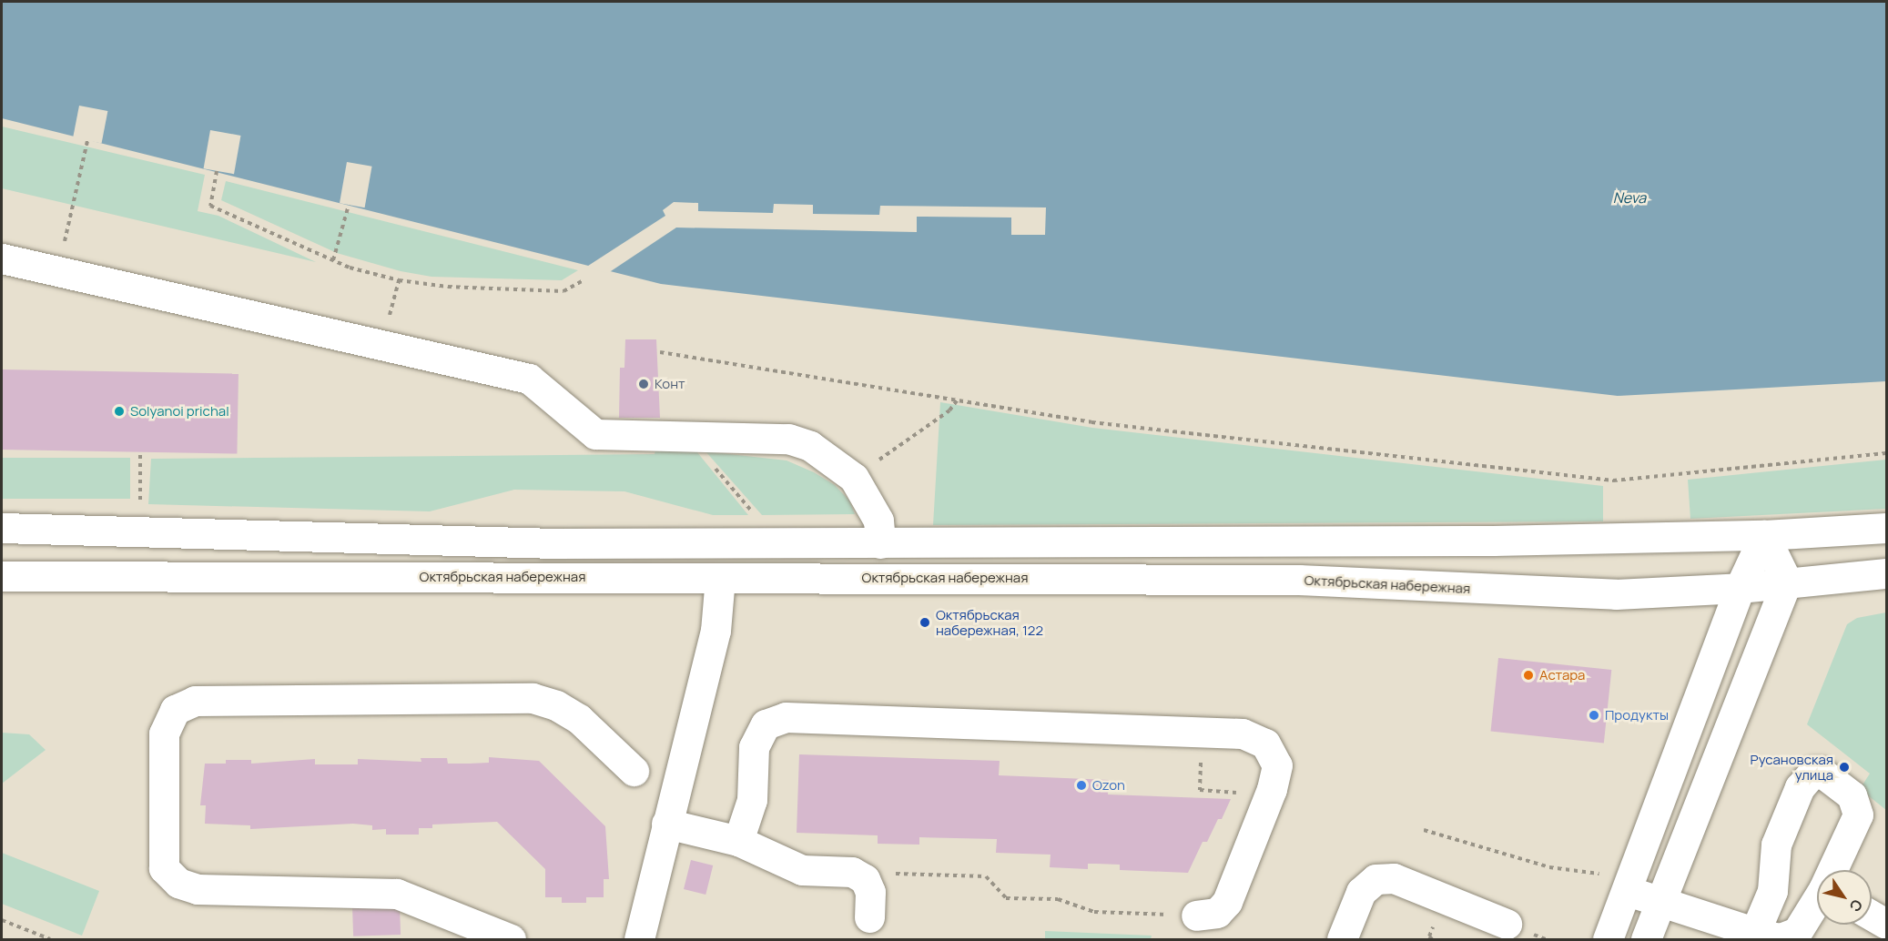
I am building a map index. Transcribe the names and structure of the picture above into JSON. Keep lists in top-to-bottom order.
{
  "streets": {
    "main road": ["Октябрьская набережная"]
  },
  "water": ["Neva"],
  "places": [
    "Конт",
    "Solyanoi prichal",
    "Октябрьская набережная, 122",
    "Астара",
    "Продукты",
    "Русановская улица",
    "Ozon"
  ],
  "north": "bottom right"
}
